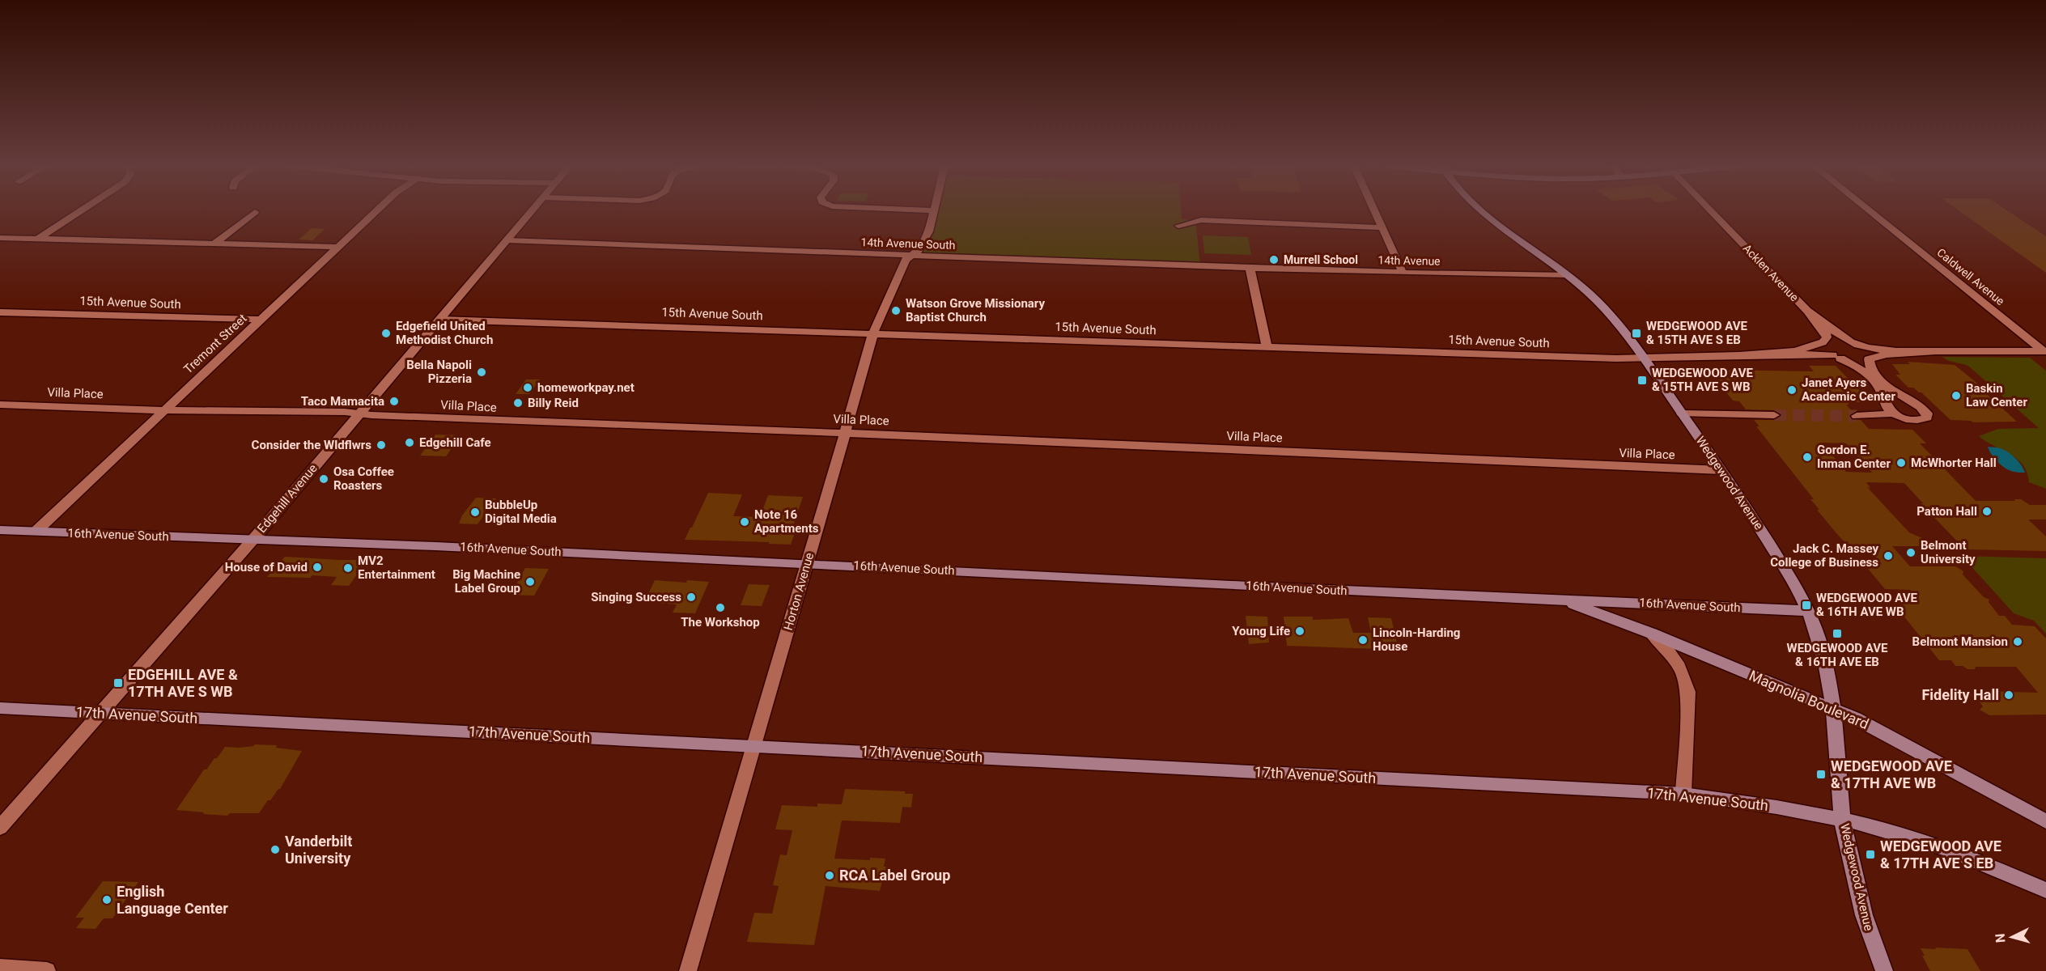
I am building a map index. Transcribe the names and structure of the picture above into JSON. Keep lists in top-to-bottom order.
{
  "streets": {
    "main road": [
      "Wedgewood Avenue",
      "16th Avenue South",
      "Magnolia Boulevard",
      "17th Avenue South"
    ],
    "street": [
      "14th Avenue South",
      "14th Avenue",
      "Acklen Avenue",
      "Caldwell Avenue",
      "15th Avenue South",
      "Tremont Street",
      "Villa Place",
      "Edgehill Avenue",
      "Horton Avenue"
    ]
  },
  "crossings": [
    ["14th Avenue South", "14th Avenue"],
    ["14th Avenue South", "Edgehill Avenue"],
    ["14th Avenue South", "Horton Avenue"],
    ["14th Avenue", "Wedgewood Avenue"],
    ["Acklen Avenue", "15th Avenue South"],
    ["15th Avenue South", "Tremont Street"],
    ["15th Avenue South", "Wedgewood Avenue"],
    ["15th Avenue South", "Edgehill Avenue"],
    ["15th Avenue South", "Horton Avenue"],
    ["Tremont Street", "Villa Place"],
    ["Tremont Street", "16th Avenue South"],
    ["Villa Place", "Wedgewood Avenue"],
    ["Villa Place", "Edgehill Avenue"],
    ["Villa Place", "Horton Avenue"],
    ["Wedgewood Avenue", "16th Avenue South"],
    ["Wedgewood Avenue", "Magnolia Boulevard"],
    ["Wedgewood Avenue", "17th Avenue South"],
    ["Edgehill Avenue", "16th Avenue South"],
    ["Edgehill Avenue", "17th Avenue South"],
    ["16th Avenue South", "Horton Avenue"],
    ["16th Avenue South", "Magnolia Boulevard"],
    ["Horton Avenue", "17th Avenue South"]
  ],
  "places": {
    "other": [
      "Murrell School",
      "Watson Grove Missionary Baptist Church",
      "Edgefield United Methodist Church",
      "Bella Napoli Pizzeria",
      "homeworkpay.net",
      "Janet Ayers Academic Center",
      "Baskin Law Center",
      "Taco Mamacita",
      "Billy Reid",
      "Edgehill Cafe",
      "Consider the Wldflwrs",
      "Gordon E. Inman Center",
      "McWhorter Hall",
      "Osa Coffee Roasters",
      "Patton Hall",
      "BubbleUp Digital Media",
      "Note 16 Apartments",
      "Belmont University",
      "Jack C. Massey College of Business",
      "House of David",
      "MV2 Entertainment",
      "Big Machine Label Group",
      "Singing Success",
      "The Workshop",
      "Young Life",
      "Lincoln-Harding House",
      "Belmont Mansion",
      "Fidelity Hall",
      "Vanderbilt University",
      "RCA Label Group",
      "English Language Center"
    ],
    "transit": [
      "WEDGEWOOD AVE & 15TH AVE S EB",
      "WEDGEWOOD AVE & 15TH AVE S WB",
      "WEDGEWOOD AVE & 16TH AVE WB",
      "WEDGEWOOD AVE & 16TH AVE EB",
      "EDGEHILL AVE & 17TH AVE S WB",
      "WEDGEWOOD AVE & 17TH AVE WB",
      "WEDGEWOOD AVE & 17TH AVE S EB"
    ]
  },
  "north": "left"
}
